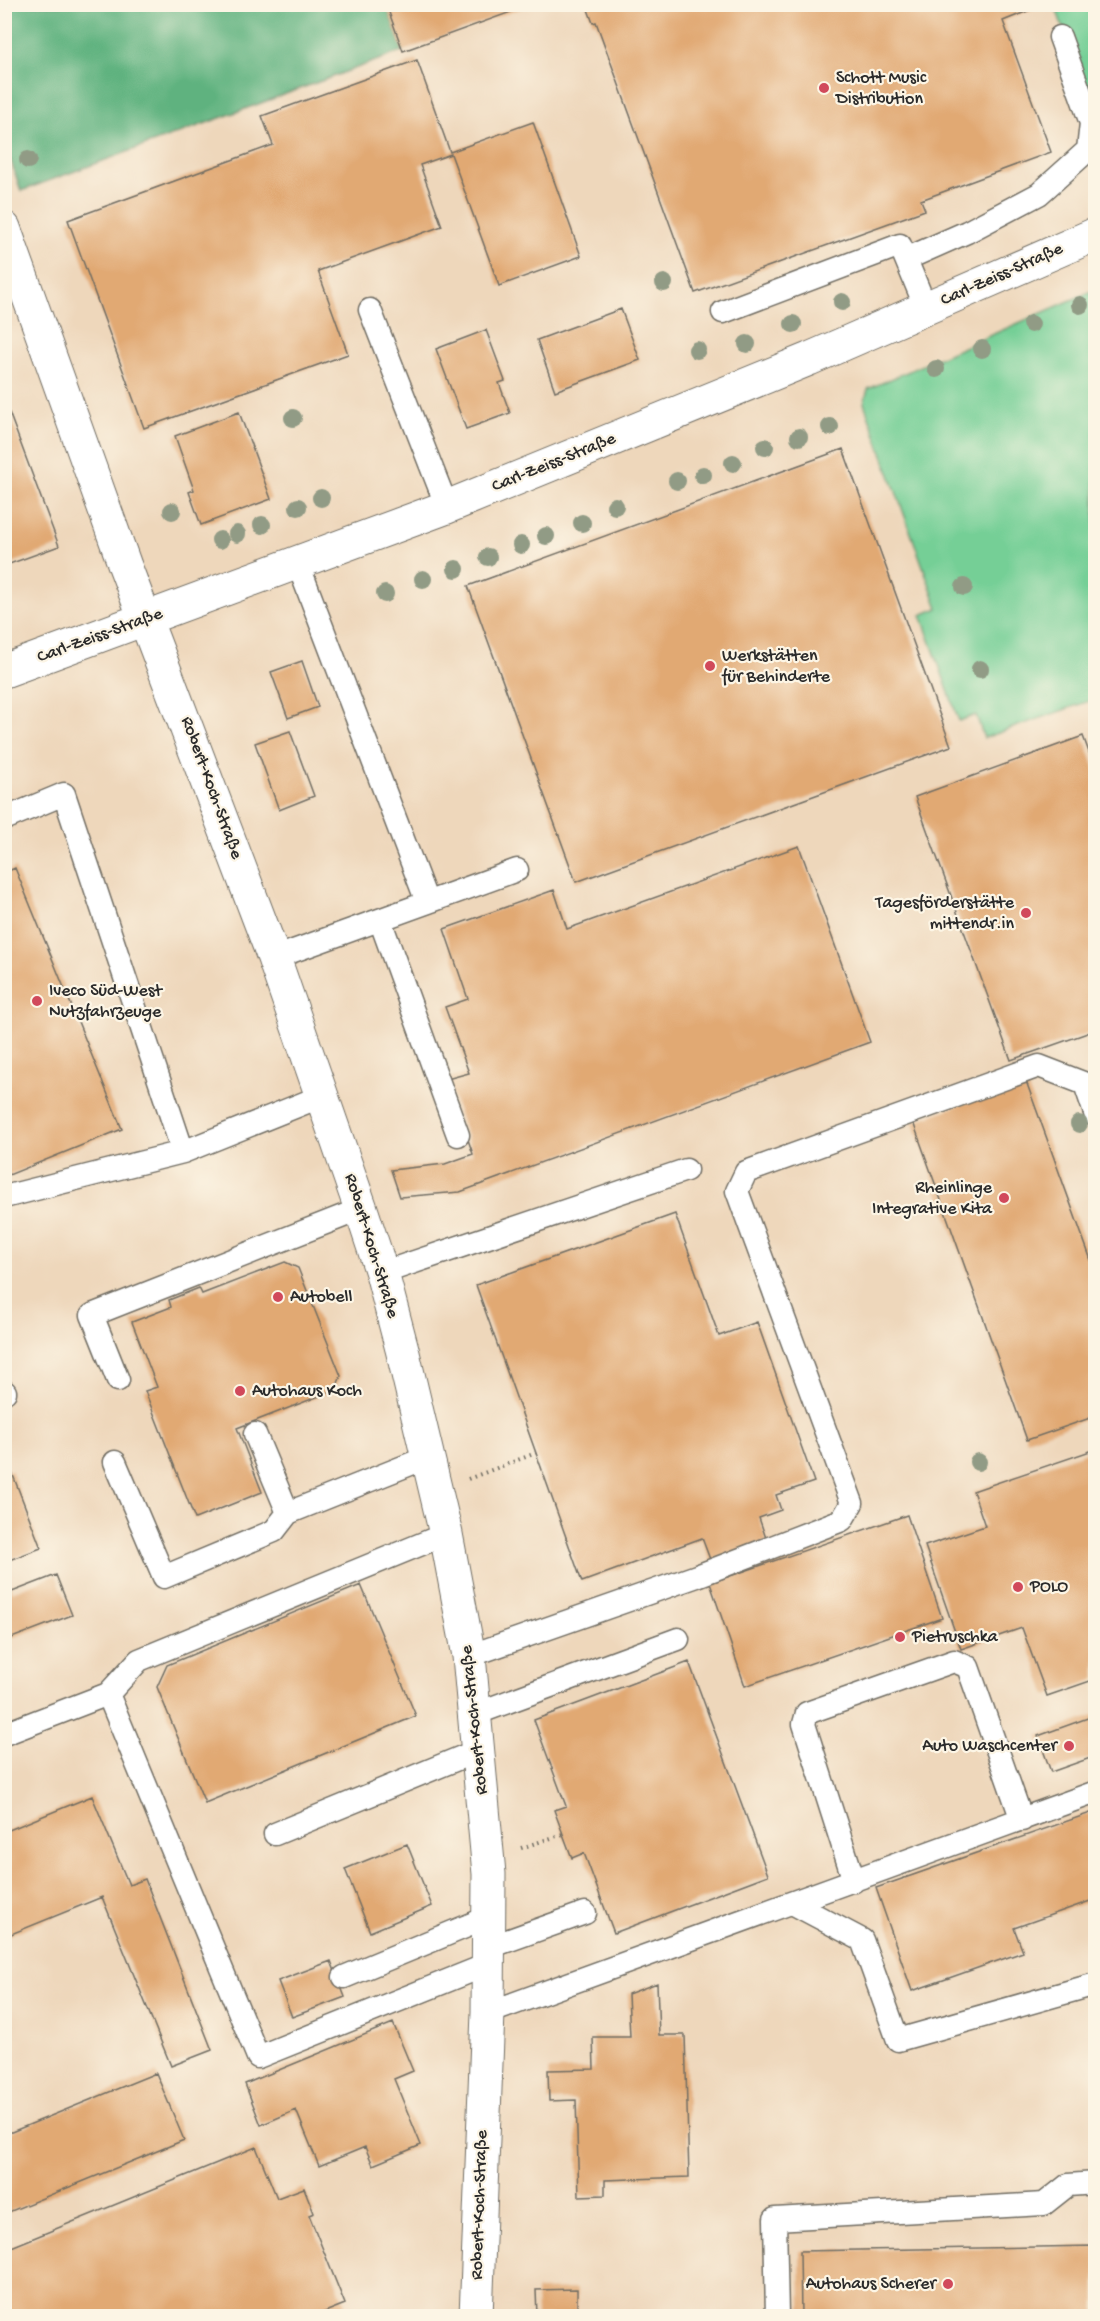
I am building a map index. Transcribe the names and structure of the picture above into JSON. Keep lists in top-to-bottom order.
{
  "streets": {
    "street": ["Carl-Zeiss-Straße", "Robert-Koch-Straße"]
  },
  "crossings": [
    ["Carl-Zeiss-Straße", "Robert-Koch-Straße"]
  ],
  "places": [
    "Schott Music Distribution",
    "Werkstätten für Behinderte",
    "Tagesförderstätte mittendr.in",
    "Iveco Süd-West Nutzfahrzeuge",
    "Rheinlinge Integrative Kita",
    "Autobell",
    "Autohaus Koch",
    "POLO",
    "Pietruschka",
    "Auto Waschcenter",
    "Autohaus Scherer"
  ]
}
